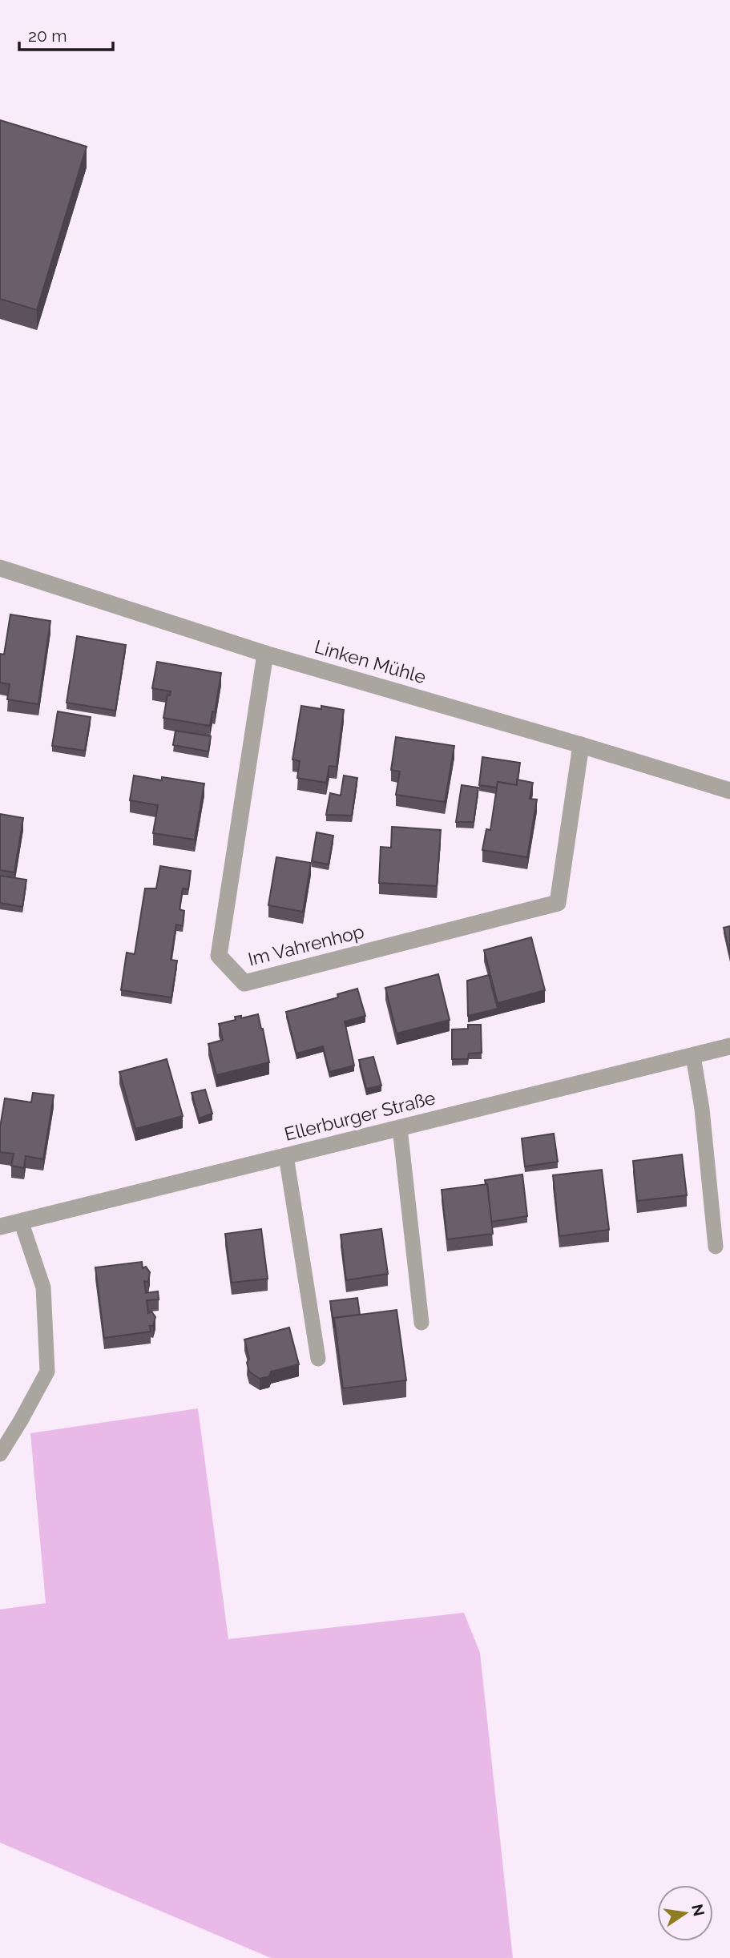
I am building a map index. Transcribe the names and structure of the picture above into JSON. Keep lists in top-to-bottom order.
{
  "streets": {
    "street": ["Linken Mühle", "Im Vahrenhop", "Ellerburger Straße"]
  },
  "crossings": [
    ["Linken Mühle", "Im Vahrenhop"]
  ],
  "scale_bar": "20 m",
  "north": "right"
}
